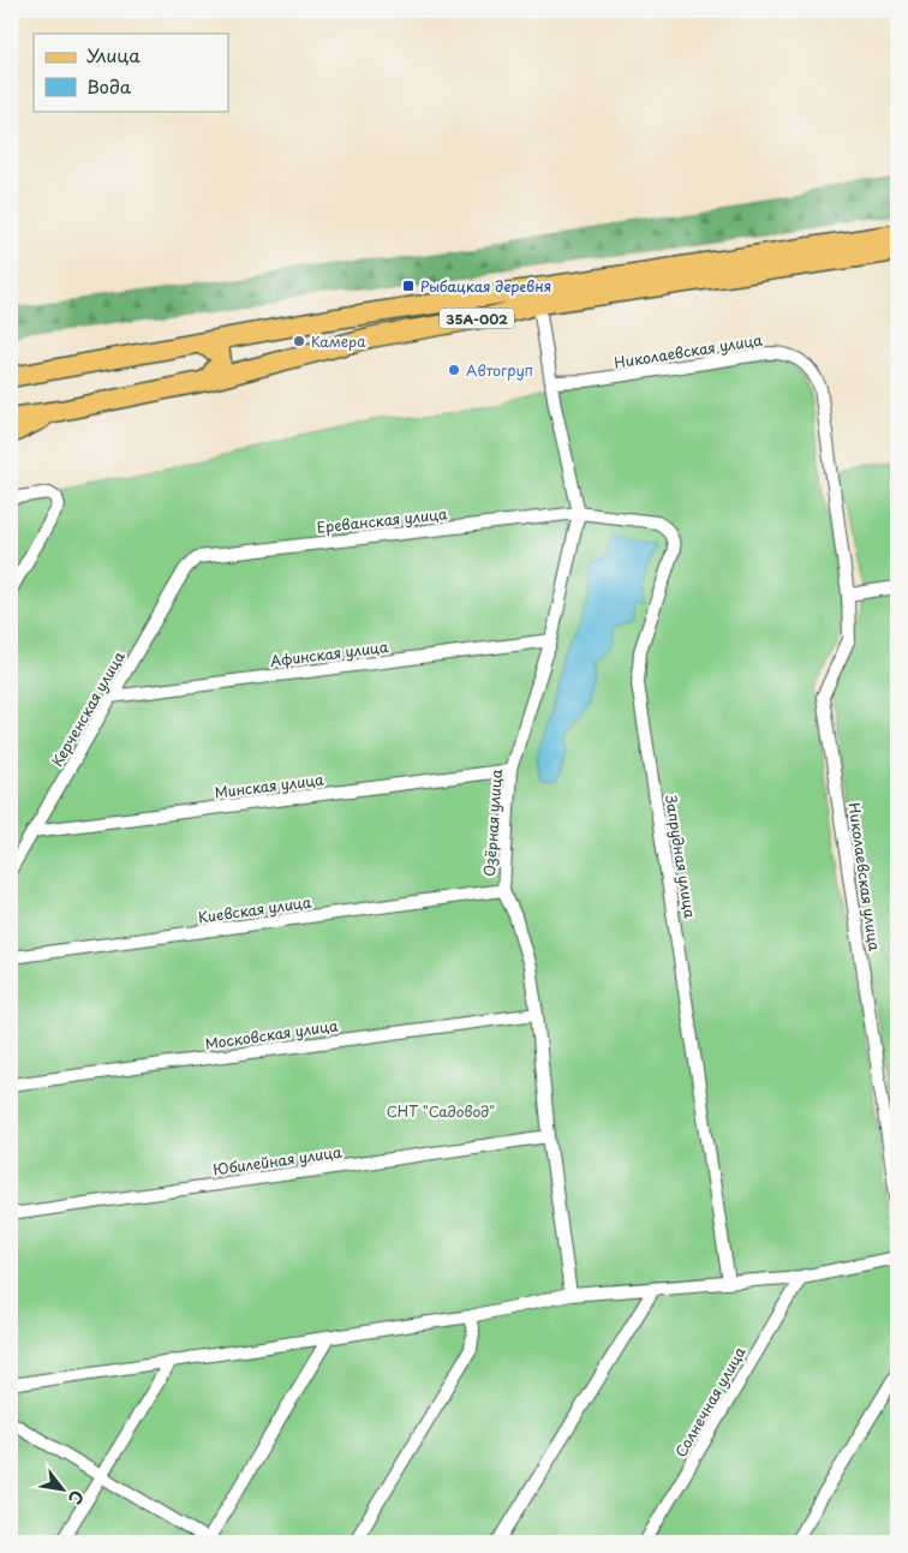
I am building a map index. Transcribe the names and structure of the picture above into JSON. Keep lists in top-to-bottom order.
{
  "streets": {
    "main road": ["35А-002"],
    "street": [
      "Николаевская улица",
      "Ереванская улица",
      "Афинская улица",
      "Керченская улица",
      "Минская улица",
      "Озёрная улица",
      "Запрудная улица",
      "Киевская улица",
      "Московская улица",
      "Юбилейная улица",
      "Солнечная улица"
    ]
  },
  "crossings": [
    ["35А-002", "Озёрная улица"],
    ["Николаевская улица", "Озёрная улица"],
    ["Ереванская улица", "Керченская улица"],
    ["Ереванская улица", "Озёрная улица"],
    ["Ереванская улица", "Запрудная улица"],
    ["Афинская улица", "Керченская улица"],
    ["Афинская улица", "Озёрная улица"],
    ["Керченская улица", "Минская улица"],
    ["Минская улица", "Озёрная улица"],
    ["Озёрная улица", "Запрудная улица"],
    ["Озёрная улица", "Киевская улица"],
    ["Озёрная улица", "Московская улица"],
    ["Озёрная улица", "Юбилейная улица"]
  ],
  "parks": ["СНТ \"Садовод\""],
  "places": {
    "transit": ["Рыбацкая деревня"],
    "other": ["Камера", "Автогруп"]
  },
  "legend": ["Улица", "Вода"],
  "north": "bottom right"
}
